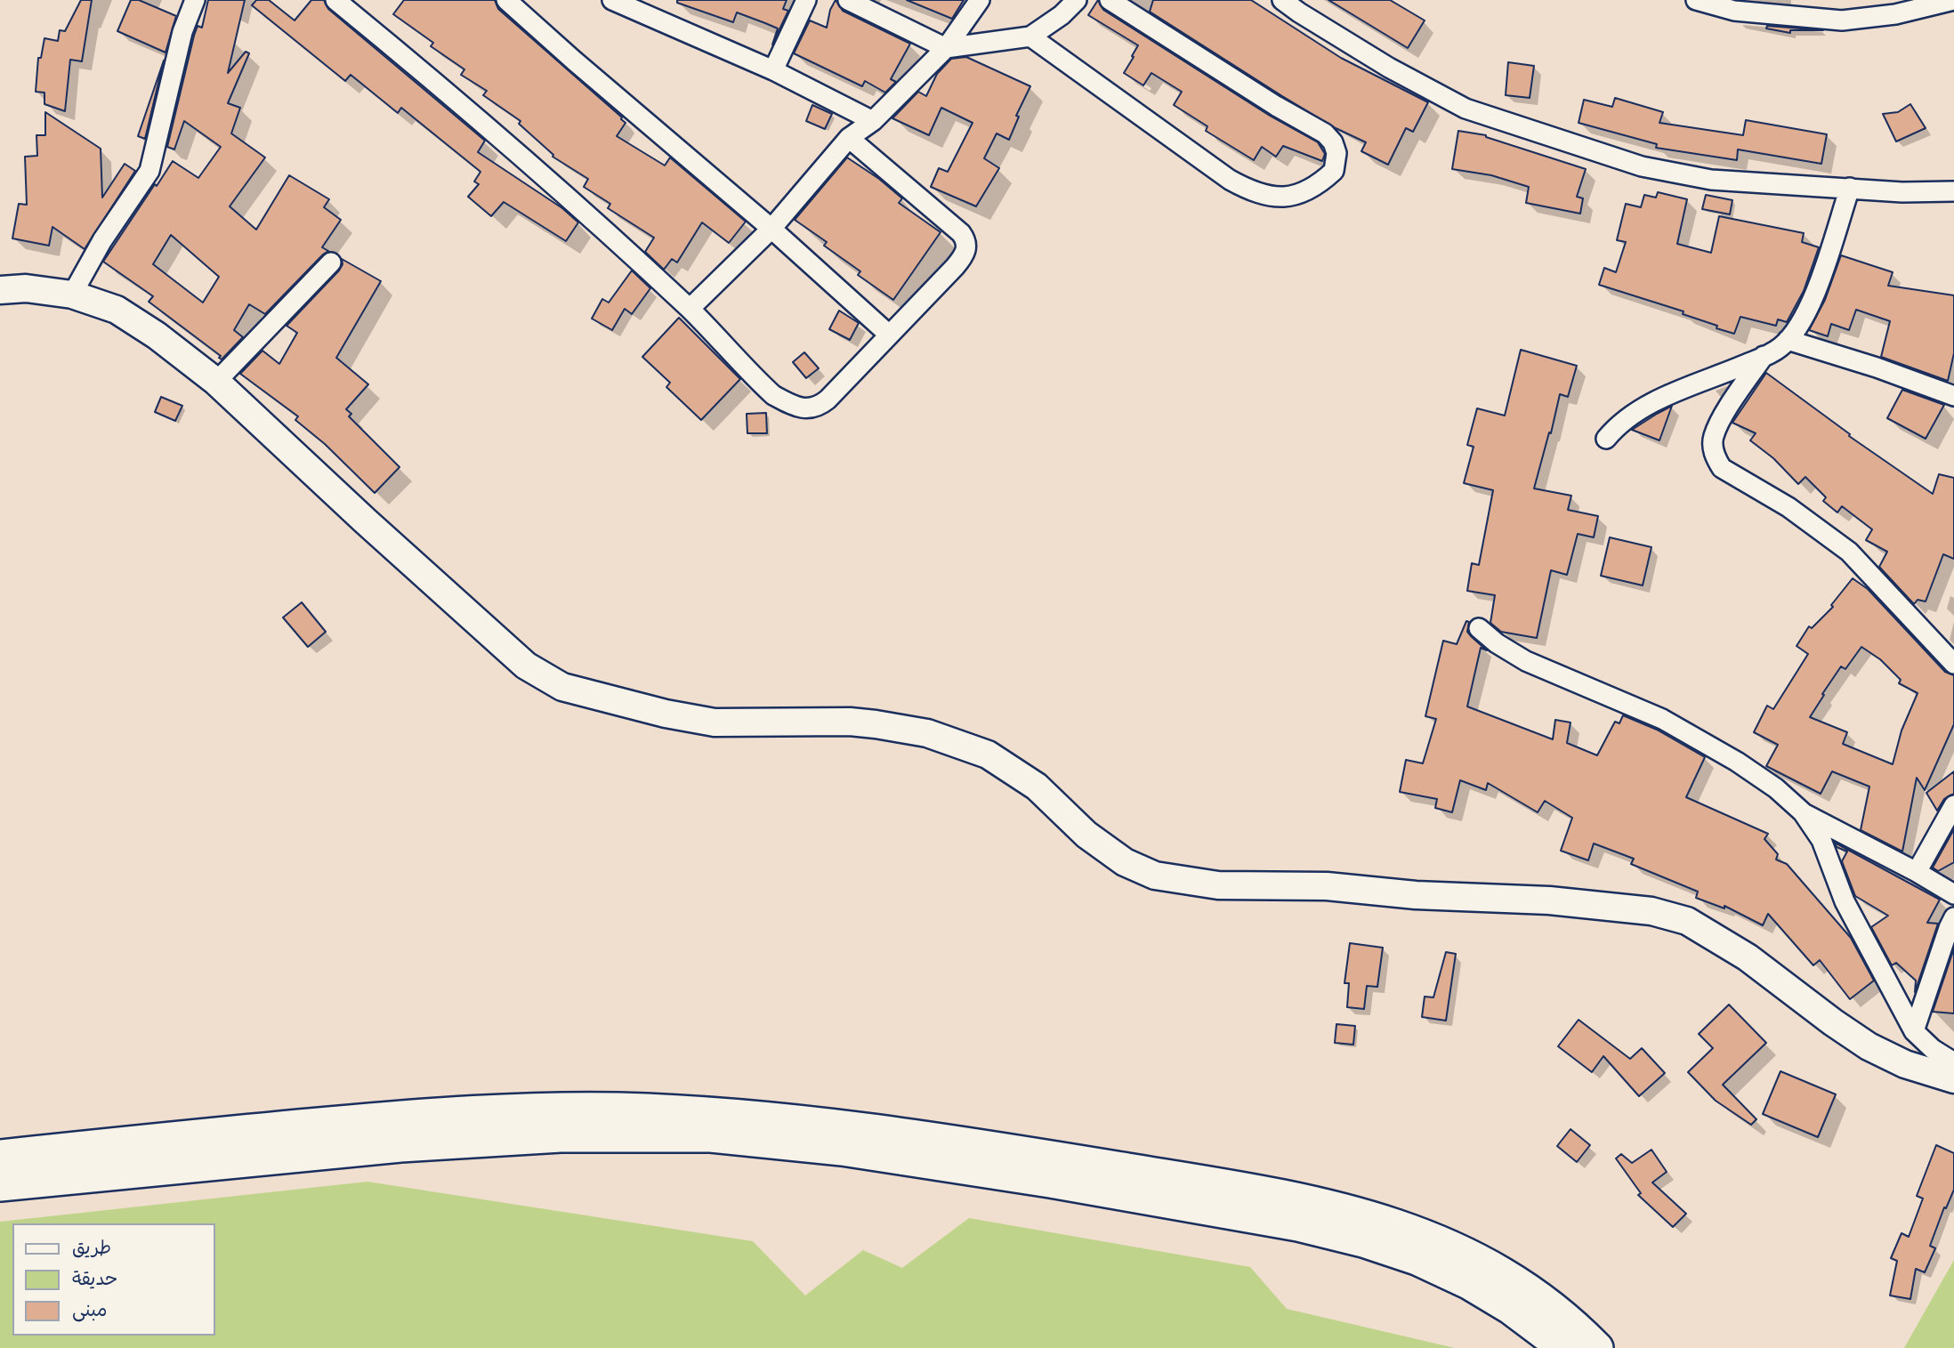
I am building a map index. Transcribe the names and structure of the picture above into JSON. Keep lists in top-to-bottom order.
{
  "legend": ["طريق", "حديقة", "مبنى"]
}
